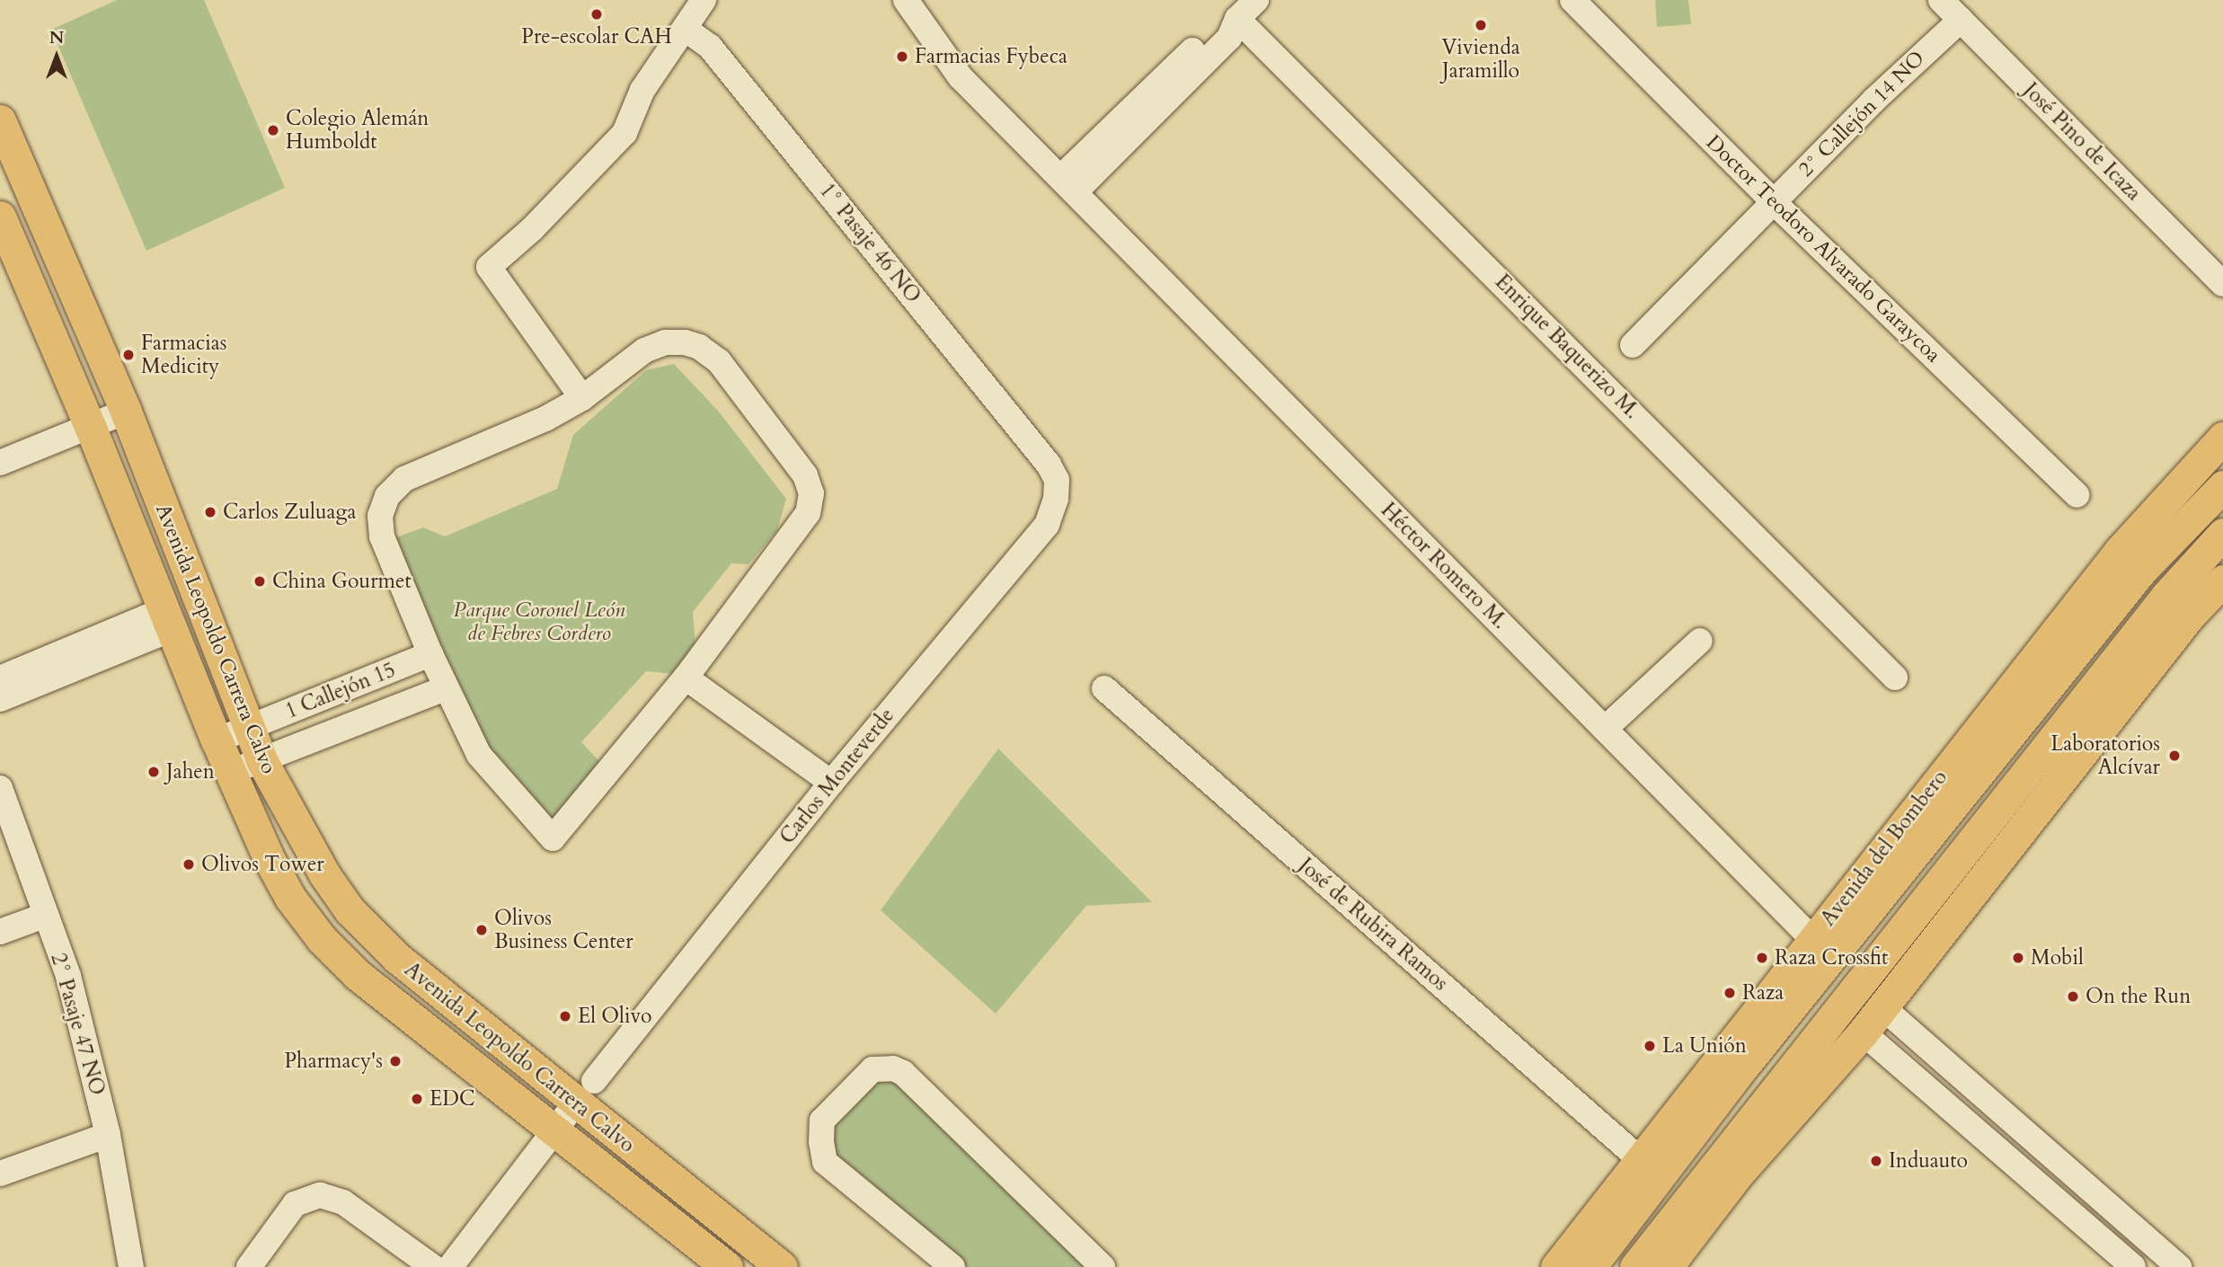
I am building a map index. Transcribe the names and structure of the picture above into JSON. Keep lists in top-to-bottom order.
{
  "streets": {
    "main road": ["Avenida Leopoldo Carrera Calvo", "Avenida del Bombero"],
    "street": [
      "2° Callejón 14 NO",
      "José Pino de Icaza",
      "1° Pasaje 46 NO",
      "Doctor Teodoro Alvarado Garaycoa",
      "Enrique Baquerizo M.",
      "Héctor Romero M.",
      "1 Callejón 15",
      "Carlos Monteverde",
      "José de Rubira Ramos",
      "2° Pasaje 47 NO"
    ]
  },
  "crossings": [
    ["2° Callejón 14 NO", "José Pino de Icaza"],
    ["2° Callejón 14 NO", "Doctor Teodoro Alvarado Garaycoa"],
    ["1° Pasaje 46 NO", "Carlos Monteverde"],
    ["Héctor Romero M.", "Avenida del Bombero"],
    ["Avenida Leopoldo Carrera Calvo", "1 Callejón 15"],
    ["Avenida Leopoldo Carrera Calvo", "Carlos Monteverde"],
    ["Avenida del Bombero", "José de Rubira Ramos"]
  ],
  "parks": ["Parque Coronel León de Febres Cordero"],
  "places": [
    "Pre-escolar CAH",
    "Vivienda Jaramillo",
    "Farmacias Fybeca",
    "Colegio Alemán Humboldt",
    "Farmacias Medicity",
    "Carlos Zuluaga",
    "China Gourmet",
    "Laboratorios Alcívar",
    "Jahen",
    "Olivos Tower",
    "Olivos Business Center",
    "Raza Crossfit",
    "Mobil",
    "Raza",
    "On the Run",
    "El Olivo",
    "La Unión",
    "Pharmacy's",
    "EDC",
    "Induauto"
  ],
  "north": "top"
}
